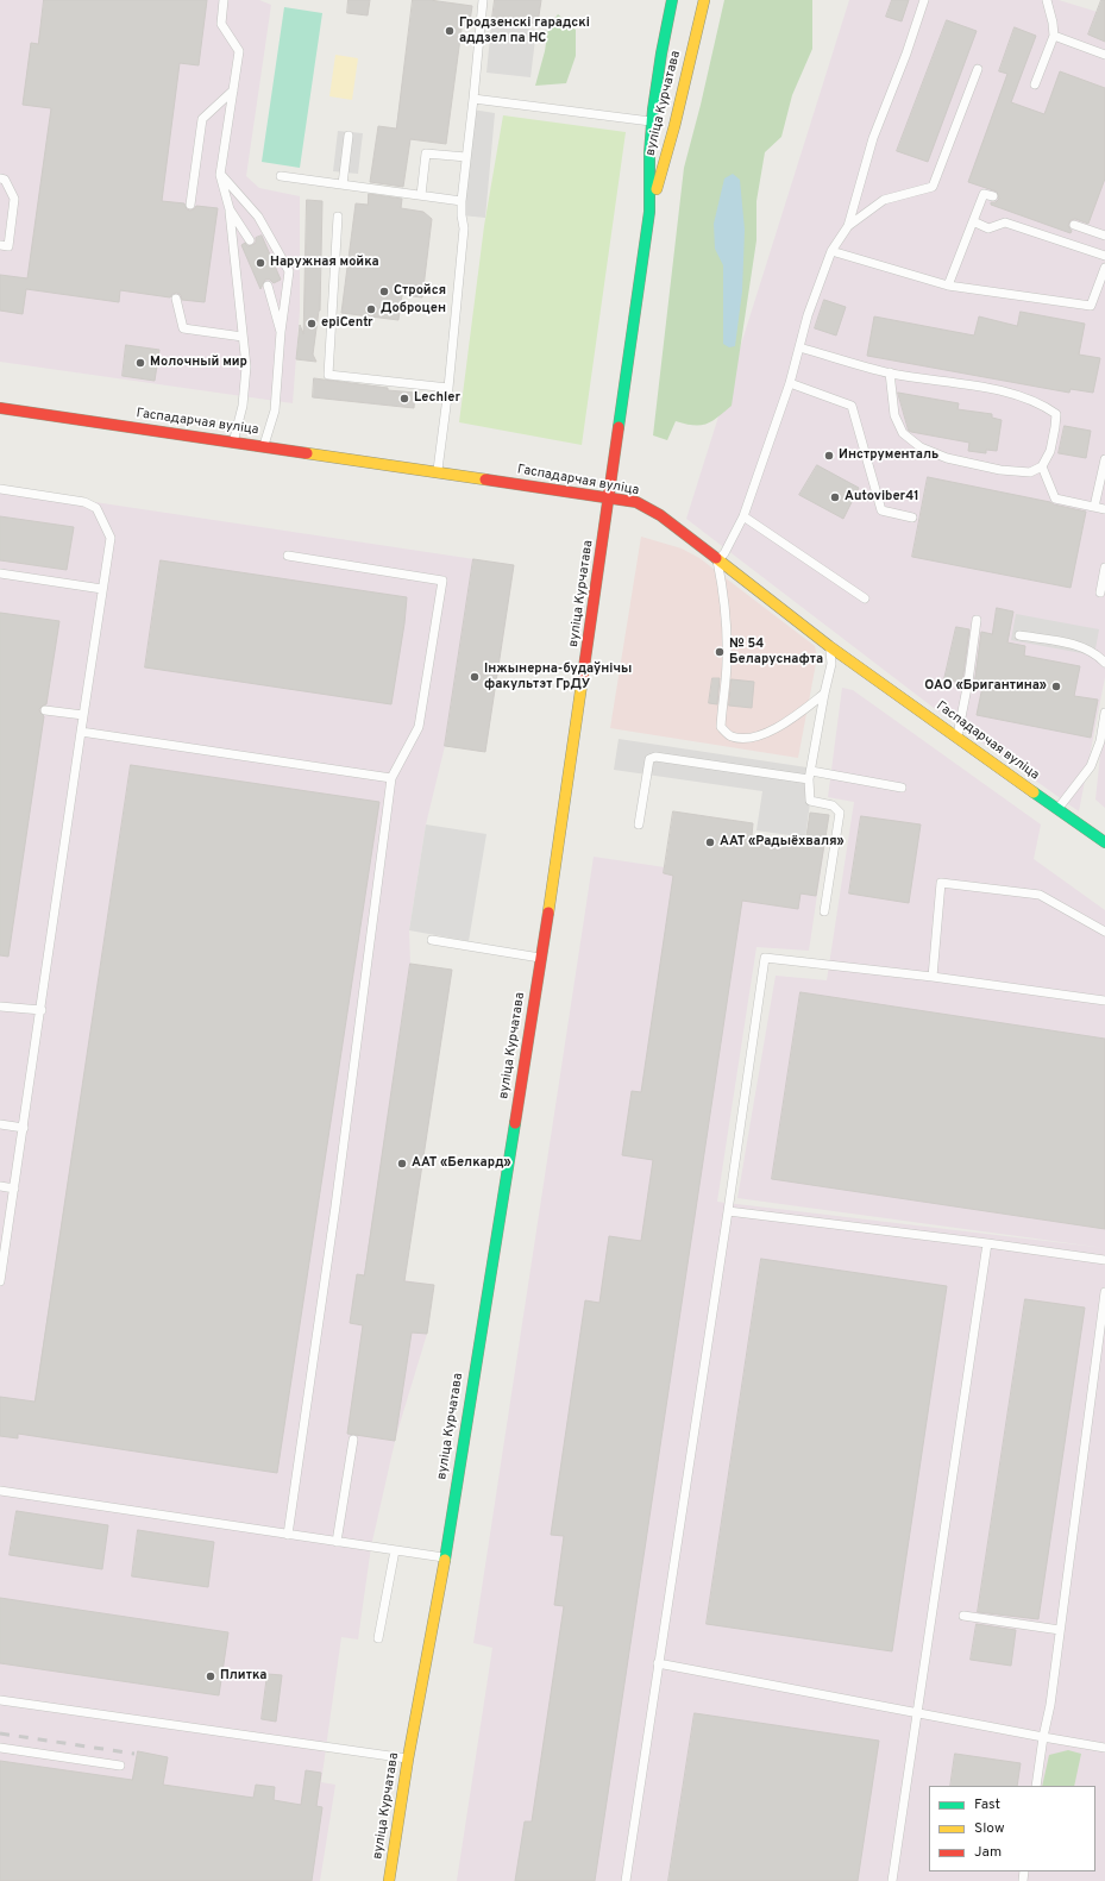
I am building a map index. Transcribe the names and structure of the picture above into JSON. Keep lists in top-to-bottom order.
{
  "streets": {
    "main road": ["вуліца Курчатава", "Гаспадарчая вуліца"]
  },
  "crossings": [
    ["вуліца Курчатава", "Гаспадарчая вуліца"]
  ],
  "places": [
    "Гродзенскі гарадскі аддзел па НС",
    "Наружная мойка",
    "Стройся",
    "Доброцен",
    "epiCentr",
    "Молочный мир",
    "Lechler",
    "Инструменталь",
    "Autoviber41",
    "№ 54 Беларуснафта",
    "Інжынерна-будаўнічы факультэт ГрДУ",
    "ОАО «Бригантина»",
    "ААТ «Радыёхваля»",
    "ААТ «Белкард»",
    "Плитка"
  ],
  "legend": ["Fast", "Slow", "Jam"]
}
